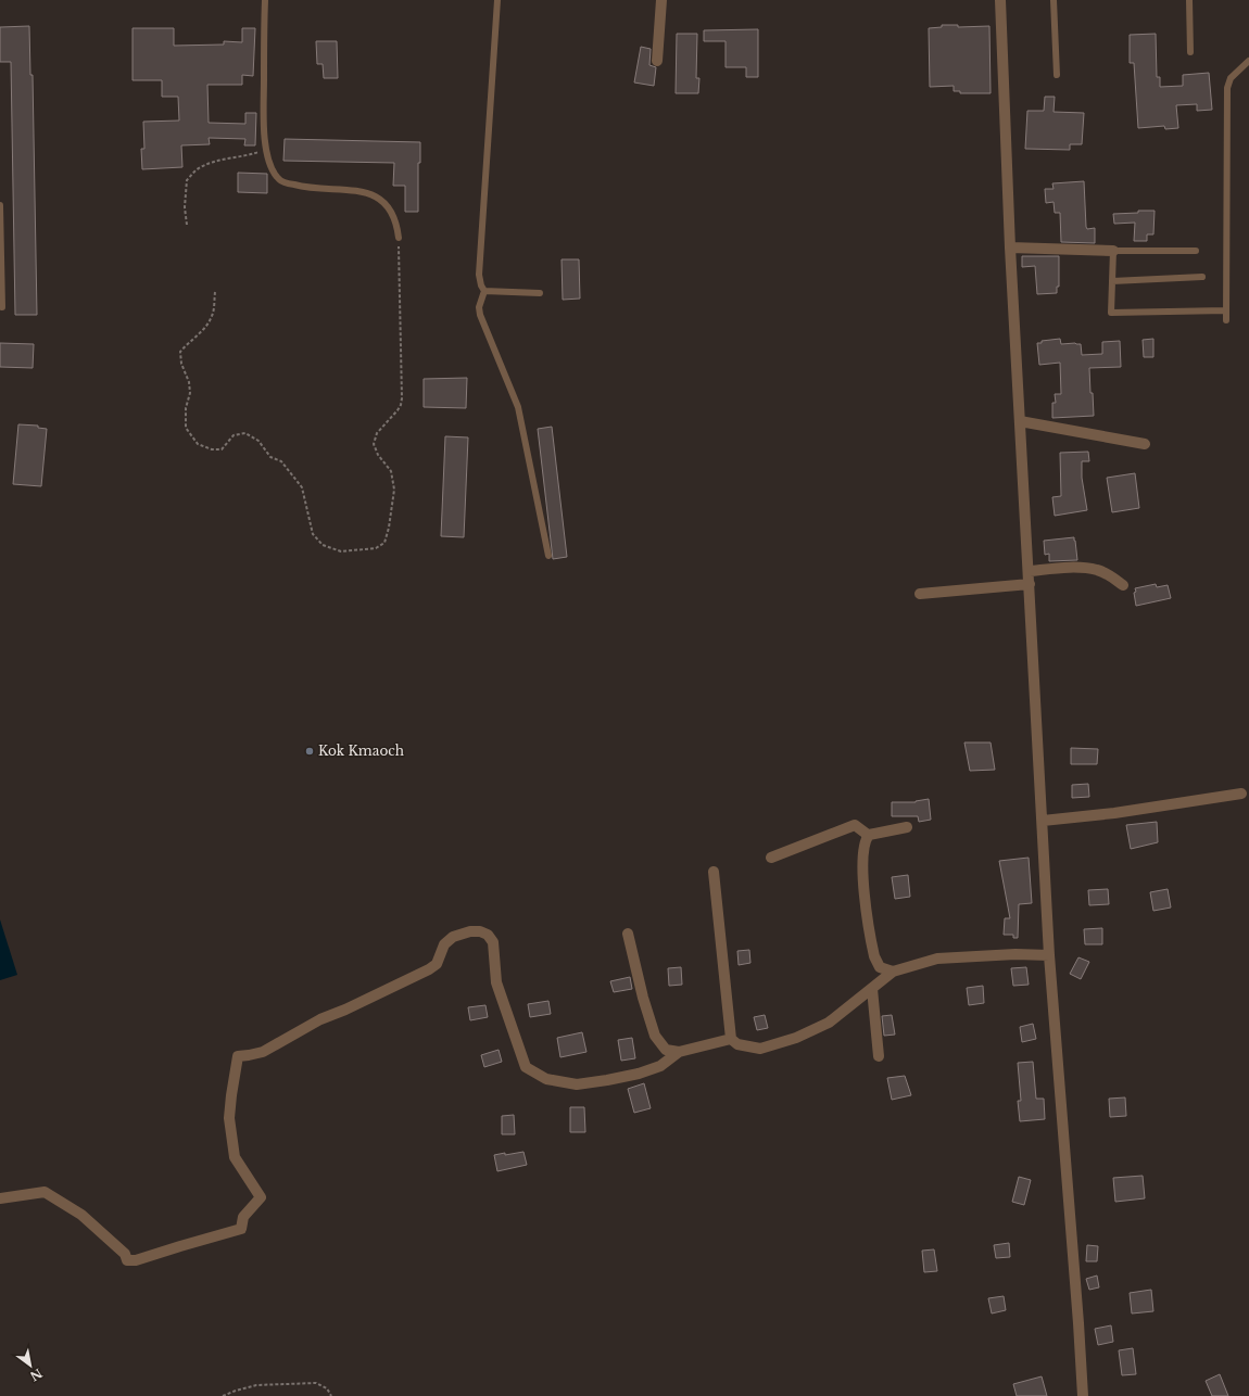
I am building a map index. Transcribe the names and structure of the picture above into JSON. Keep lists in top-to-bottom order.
{
  "places": ["Kok Kmaoch"],
  "north": "bottom right"
}
